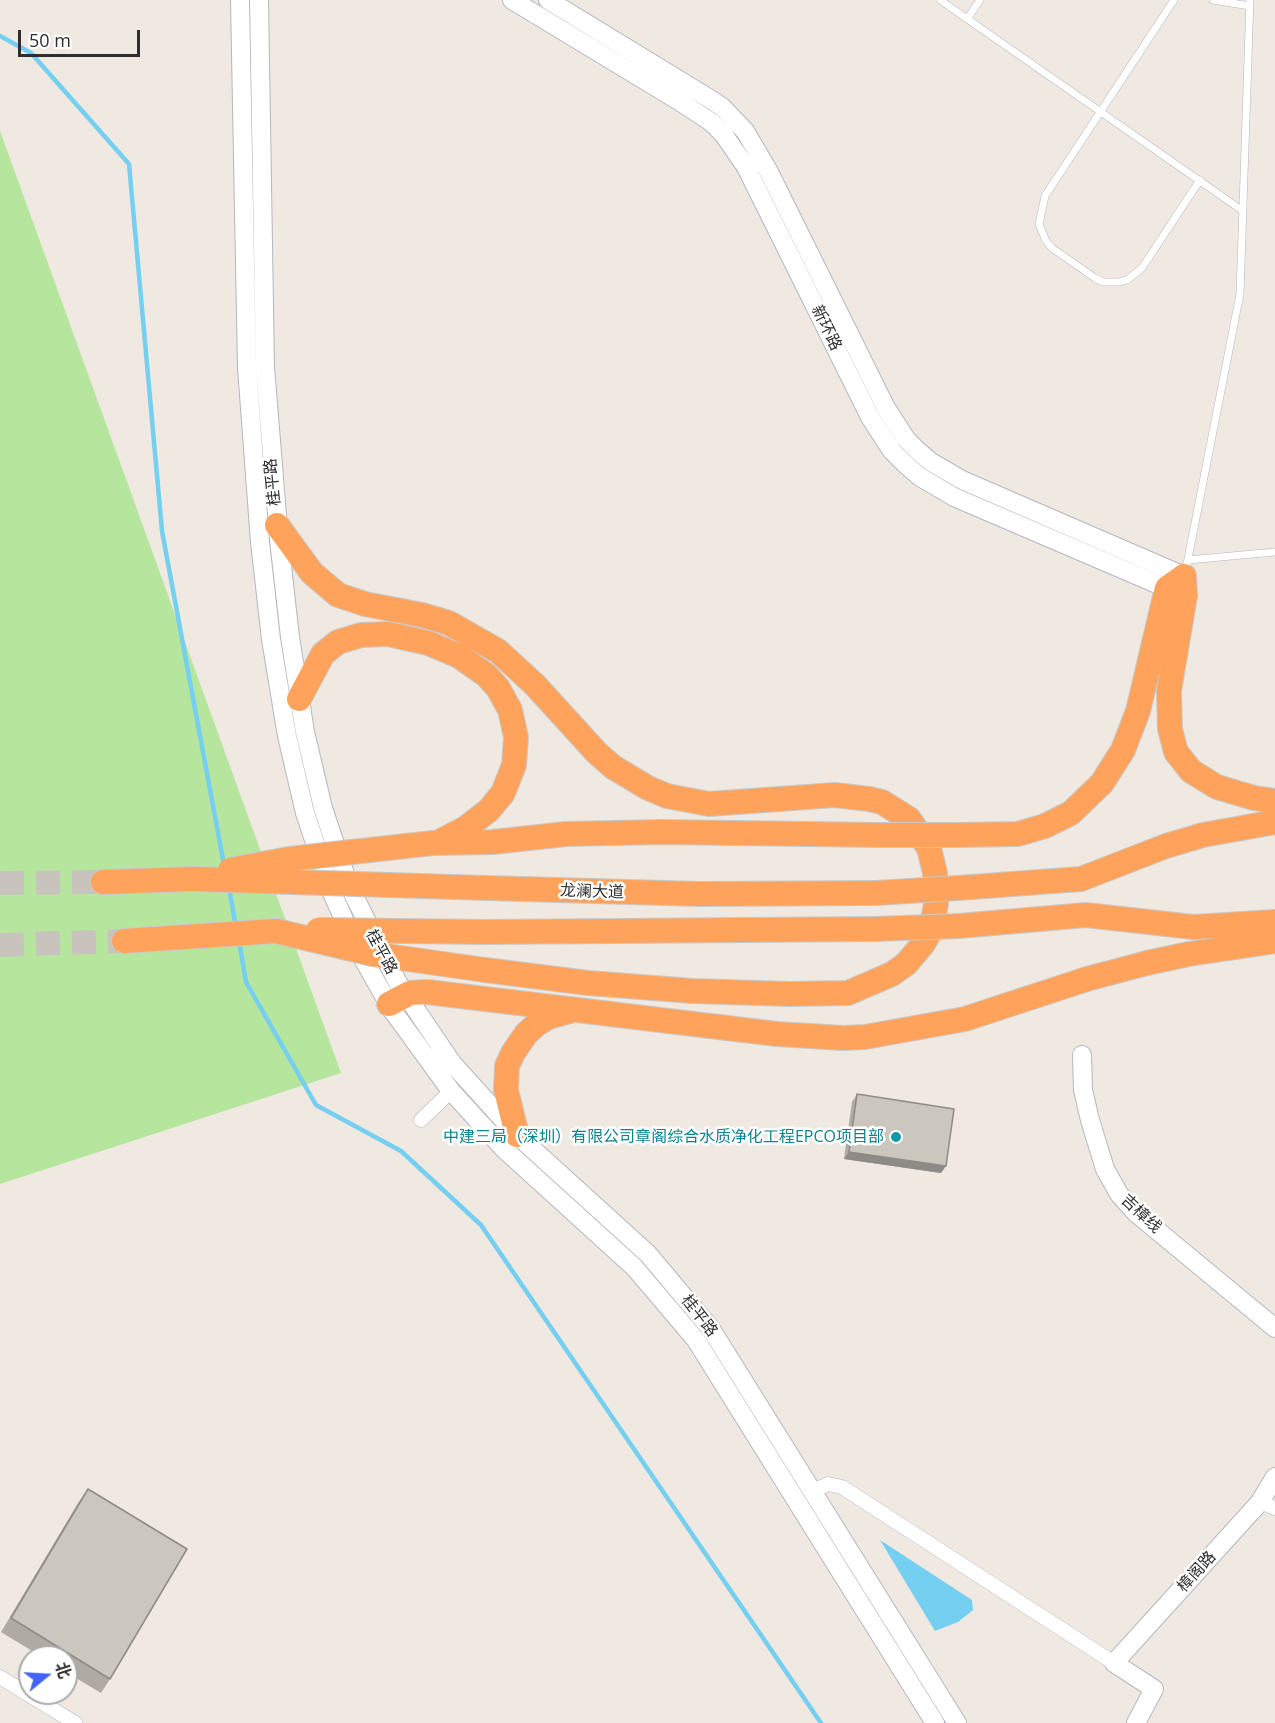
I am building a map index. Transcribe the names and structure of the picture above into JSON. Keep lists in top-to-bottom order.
{
  "streets": {
    "highway": ["龙澜大道"],
    "street": [
      "新环路",
      "桂平路",
      "吉樟线",
      "樟阁路"
    ]
  },
  "places": ["中建三局（深圳）有限公司章阁综合水质净化工程EPCO项目部"],
  "scale_bar": "50 m",
  "north": "right"
}
